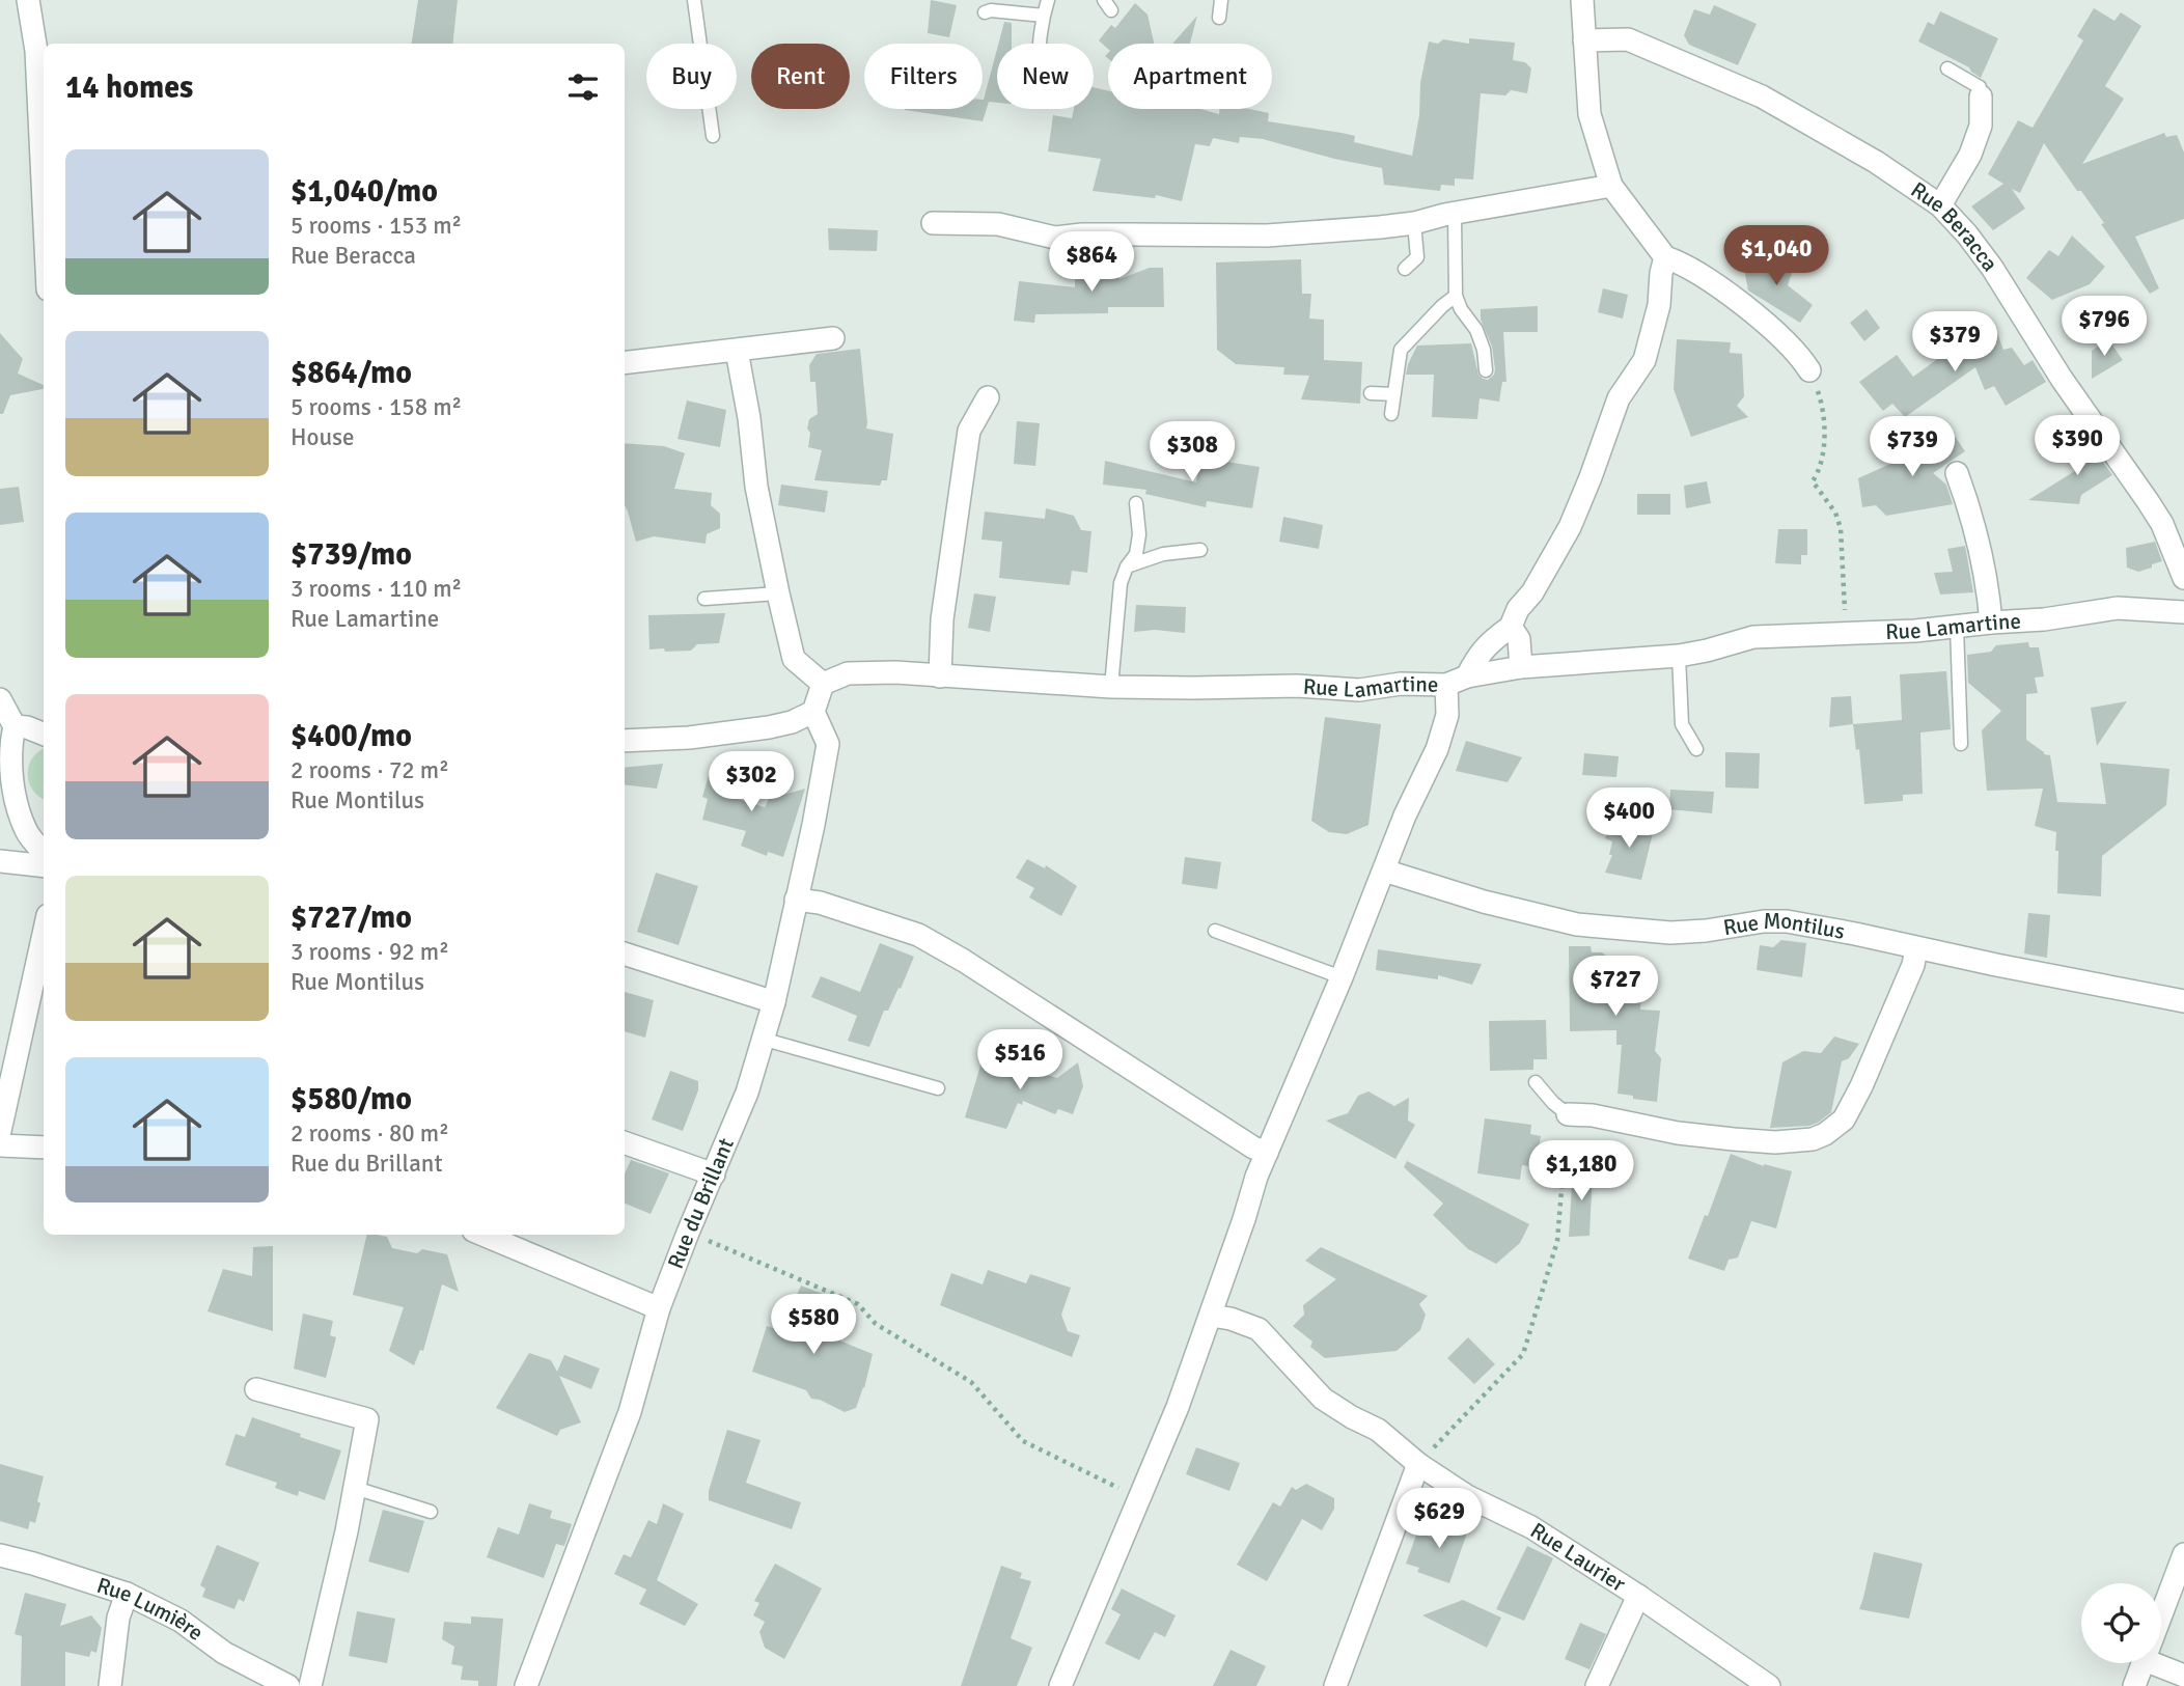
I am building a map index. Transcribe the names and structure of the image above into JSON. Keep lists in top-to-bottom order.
{
  "streets": {
    "street": [
      "Rue Beracca",
      "Rue Lamartine",
      "Rue Montilus",
      "Rue du Brillant",
      "Rue Laurier",
      "Rue Lumière"
    ]
  },
  "page": {
    "chip": [
      "Buy",
      "Rent",
      "Filters",
      "New",
      "Apartment"
    ],
    "heading": "14 homes",
    "list": [
      {
        "name": "$1,040/mo",
        "note": "5 rooms · 153 m² · Rue Beracca"
      },
      {
        "name": "$864/mo",
        "note": "5 rooms · 158 m² · House"
      },
      {
        "name": "$739/mo",
        "note": "3 rooms · 110 m² · Rue Lamartine"
      },
      {
        "name": "$400/mo",
        "note": "2 rooms · 72 m² · Rue Montilus"
      },
      {
        "name": "$727/mo",
        "note": "3 rooms · 92 m² · Rue Montilus"
      },
      {
        "name": "$580/mo",
        "note": "2 rooms · 80 m² · Rue du Brillant"
      }
    ],
    "price": [
      "$1,040",
      "$864",
      "$796",
      "$379",
      "$390",
      "$739",
      "$308",
      "$302",
      "$400",
      "$727",
      "$516",
      "$1,180",
      "$580",
      "$629"
    ]
  }
}
